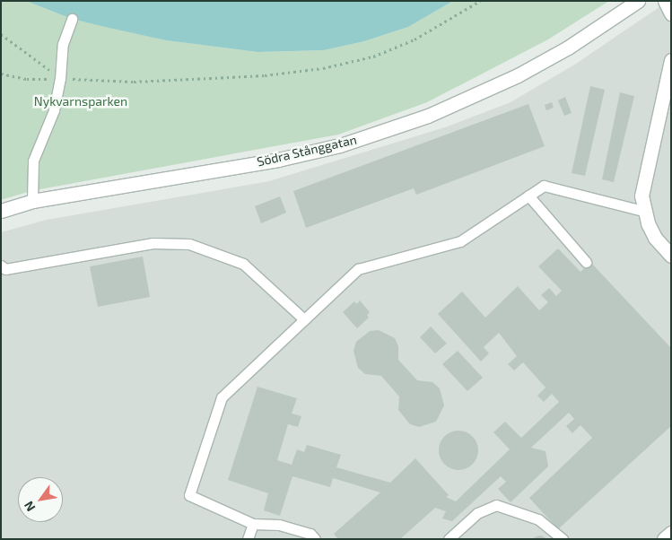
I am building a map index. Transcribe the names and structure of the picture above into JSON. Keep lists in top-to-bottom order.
{
  "streets": {
    "street": ["Södra Stånggatan"]
  },
  "parks": ["Nykvarnsparken"],
  "north": "bottom left"
}
